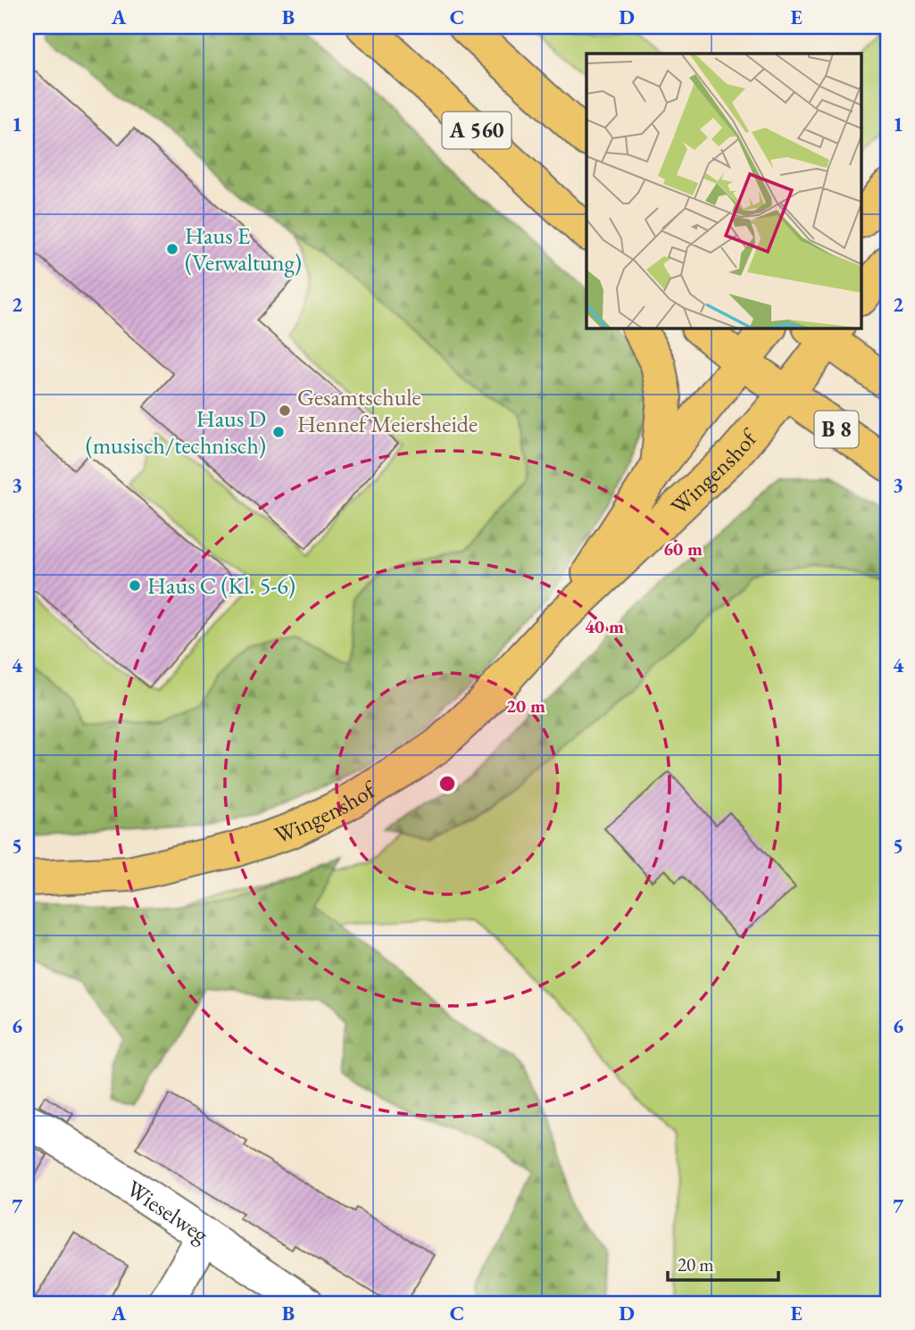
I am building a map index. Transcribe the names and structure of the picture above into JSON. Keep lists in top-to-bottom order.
{
  "streets": {
    "main road": ["A 560", "B 8", "Wingenshof"],
    "street": ["Wieselweg"]
  },
  "crossings": [
    ["B 8", "Wingenshof"]
  ],
  "places": [
    "Haus E (Verwaltung)",
    "Gesamtschule Hennef Meiersheide",
    "Haus D (musisch/technisch)",
    "Haus C (Kl. 5-6)"
  ],
  "scale_bar": "20 m",
  "grid": {
    "columns": [
      "A",
      "B",
      "C",
      "D",
      "E"
    ],
    "rows": [
      "1",
      "2",
      "3",
      "4",
      "5",
      "6",
      "7"
    ]
  },
  "rings": ["60 m", "40 m", "20 m"]
}
